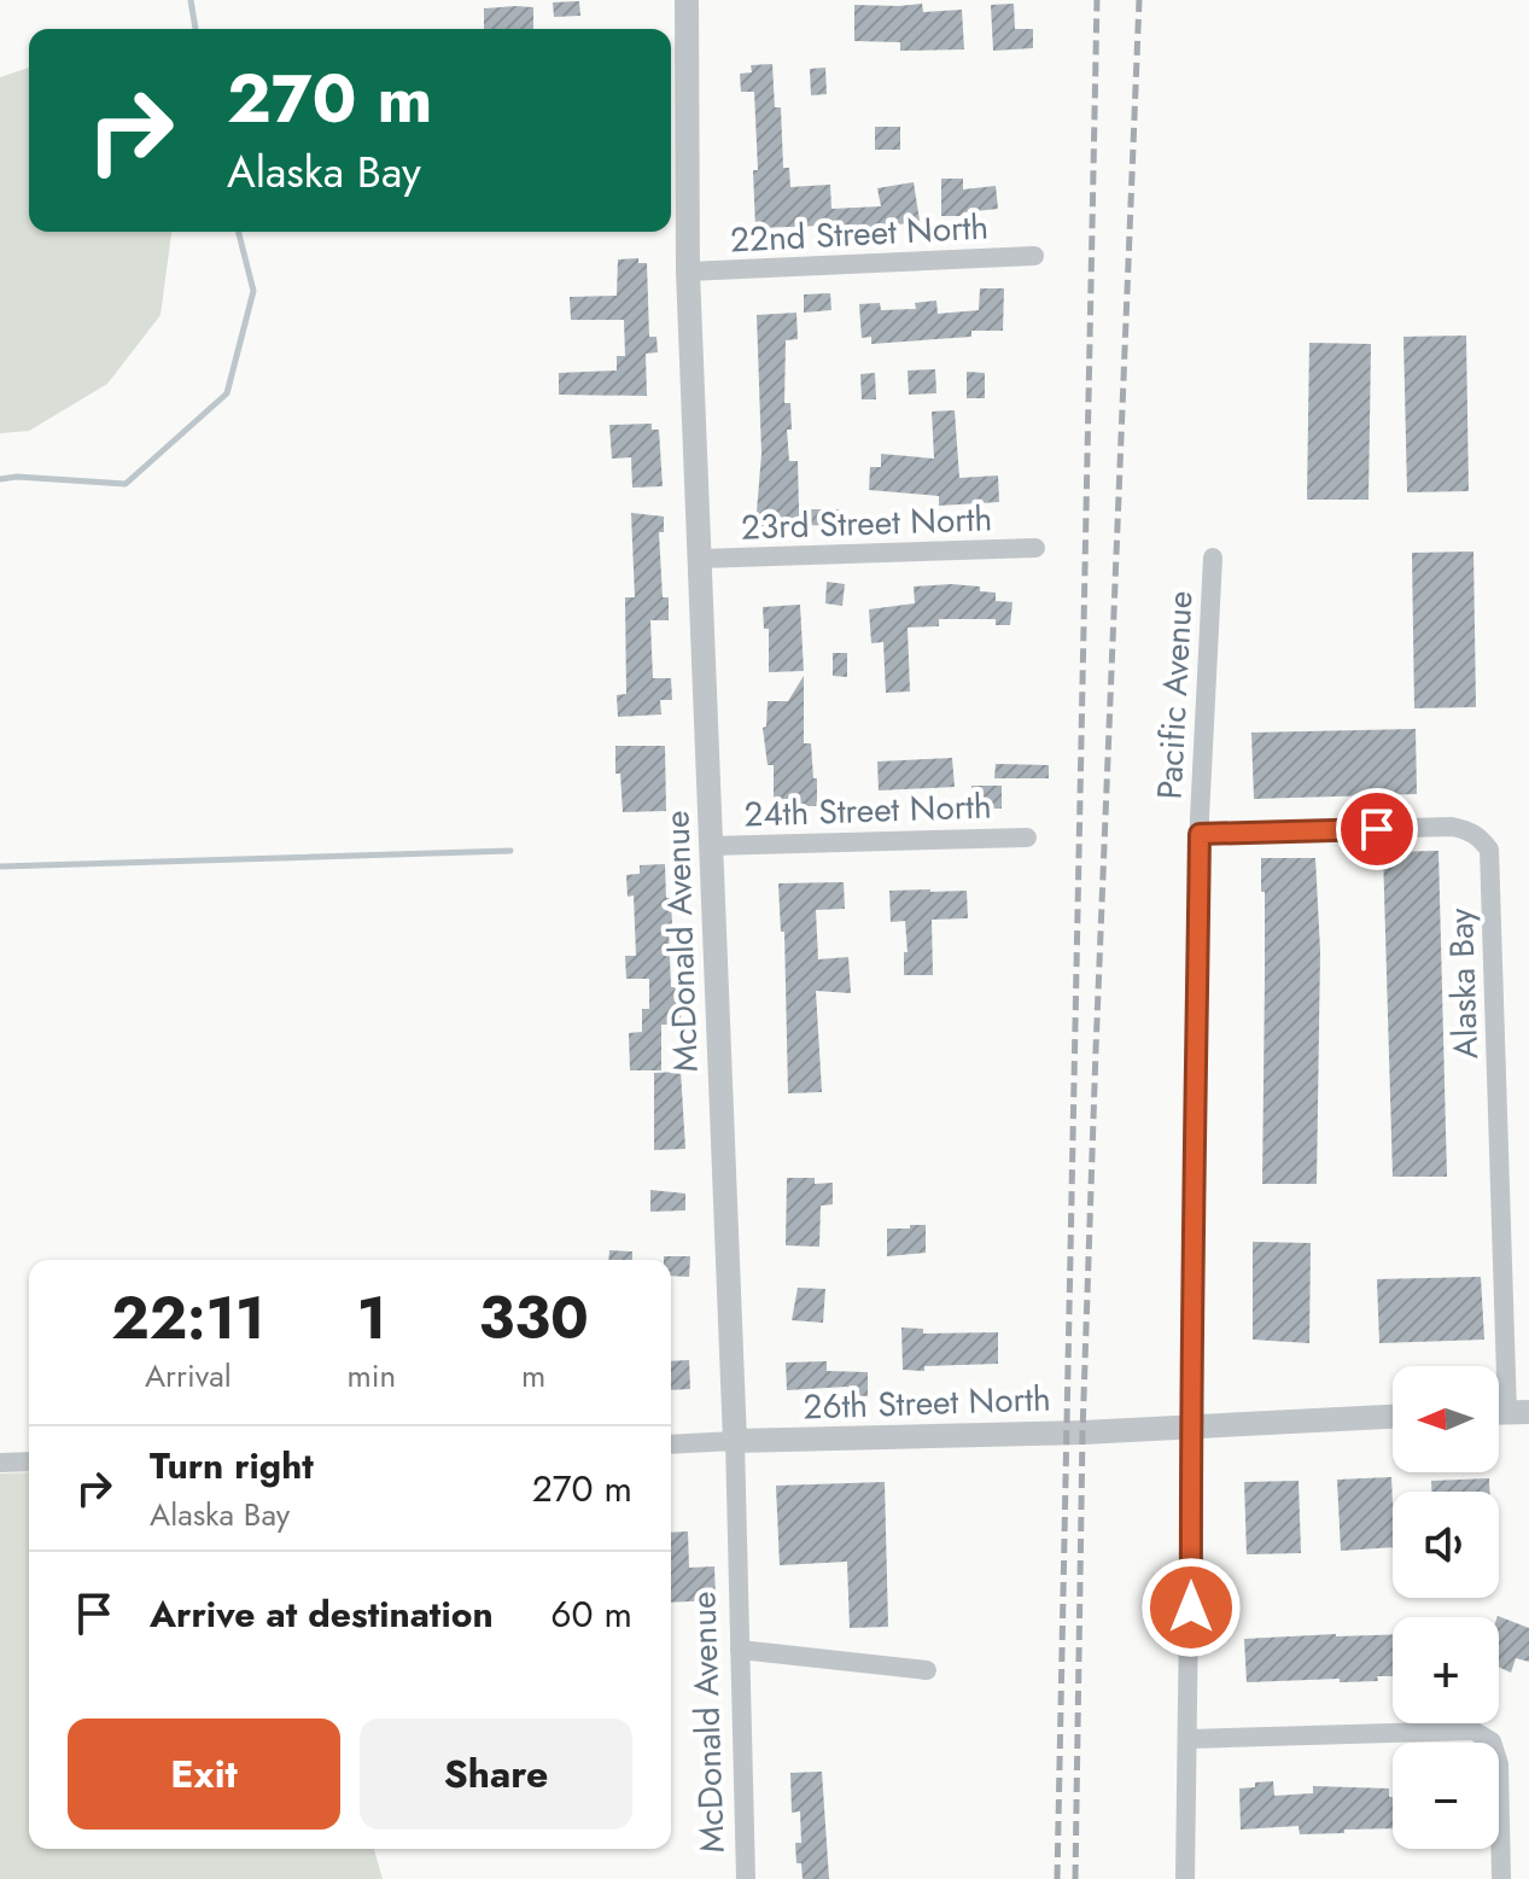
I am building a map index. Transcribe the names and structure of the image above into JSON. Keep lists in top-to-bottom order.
{
  "streets": {
    "street": [
      "22nd Street North",
      "23rd Street North",
      "Pacific Avenue",
      "24th Street North",
      "McDonald Avenue",
      "Alaska Bay",
      "26th Street North"
    ]
  },
  "crossings": [
    ["22nd Street North", "McDonald Avenue"],
    ["23rd Street North", "McDonald Avenue"],
    ["Pacific Avenue", "Alaska Bay"],
    ["Pacific Avenue", "26th Street North"],
    ["24th Street North", "McDonald Avenue"],
    ["McDonald Avenue", "26th Street North"]
  ],
  "north": "left",
  "page": {
    "turn": ["270 m", "Alaska Bay"],
    "eta": [
      "22:11",
      "Arrival",
      "1",
      "min",
      "330",
      "m"
    ],
    "map_buttons": ["+", "−"],
    "list": [
      {
        "name": "Turn right",
        "note": "Alaska Bay",
        "value": "270 m"
      },
      {
        "name": "Arrive at destination",
        "value": "60 m"
      }
    ],
    "buttons": ["Exit", "Share"]
  }
}
